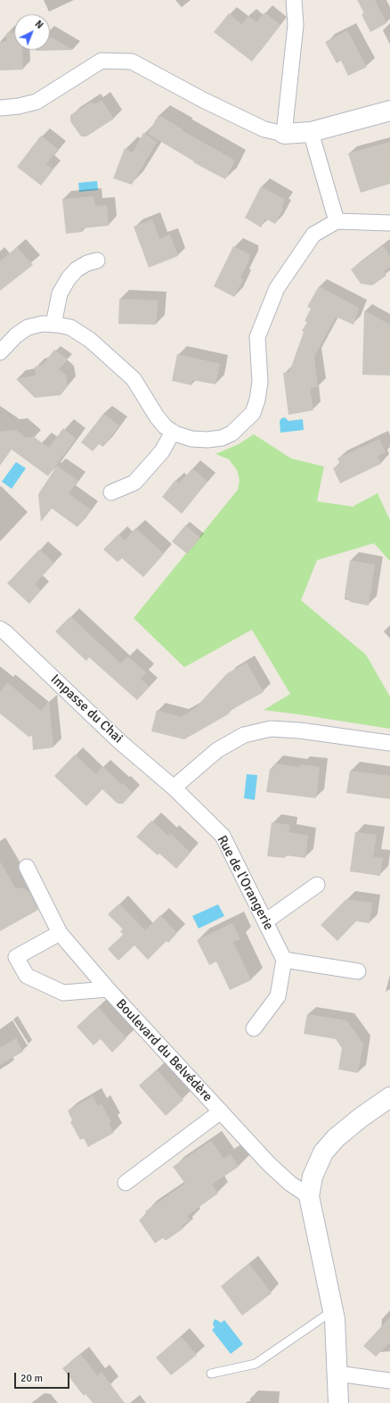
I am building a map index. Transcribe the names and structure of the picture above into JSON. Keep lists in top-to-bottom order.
{
  "streets": {
    "street": ["Impasse du Chai", "Rue de l'Orangerie", "Boulevard du Belvédère"]
  },
  "crossings": [
    ["Impasse du Chai", "Rue de l'Orangerie"]
  ],
  "scale_bar": "20 m",
  "north": "top right"
}
